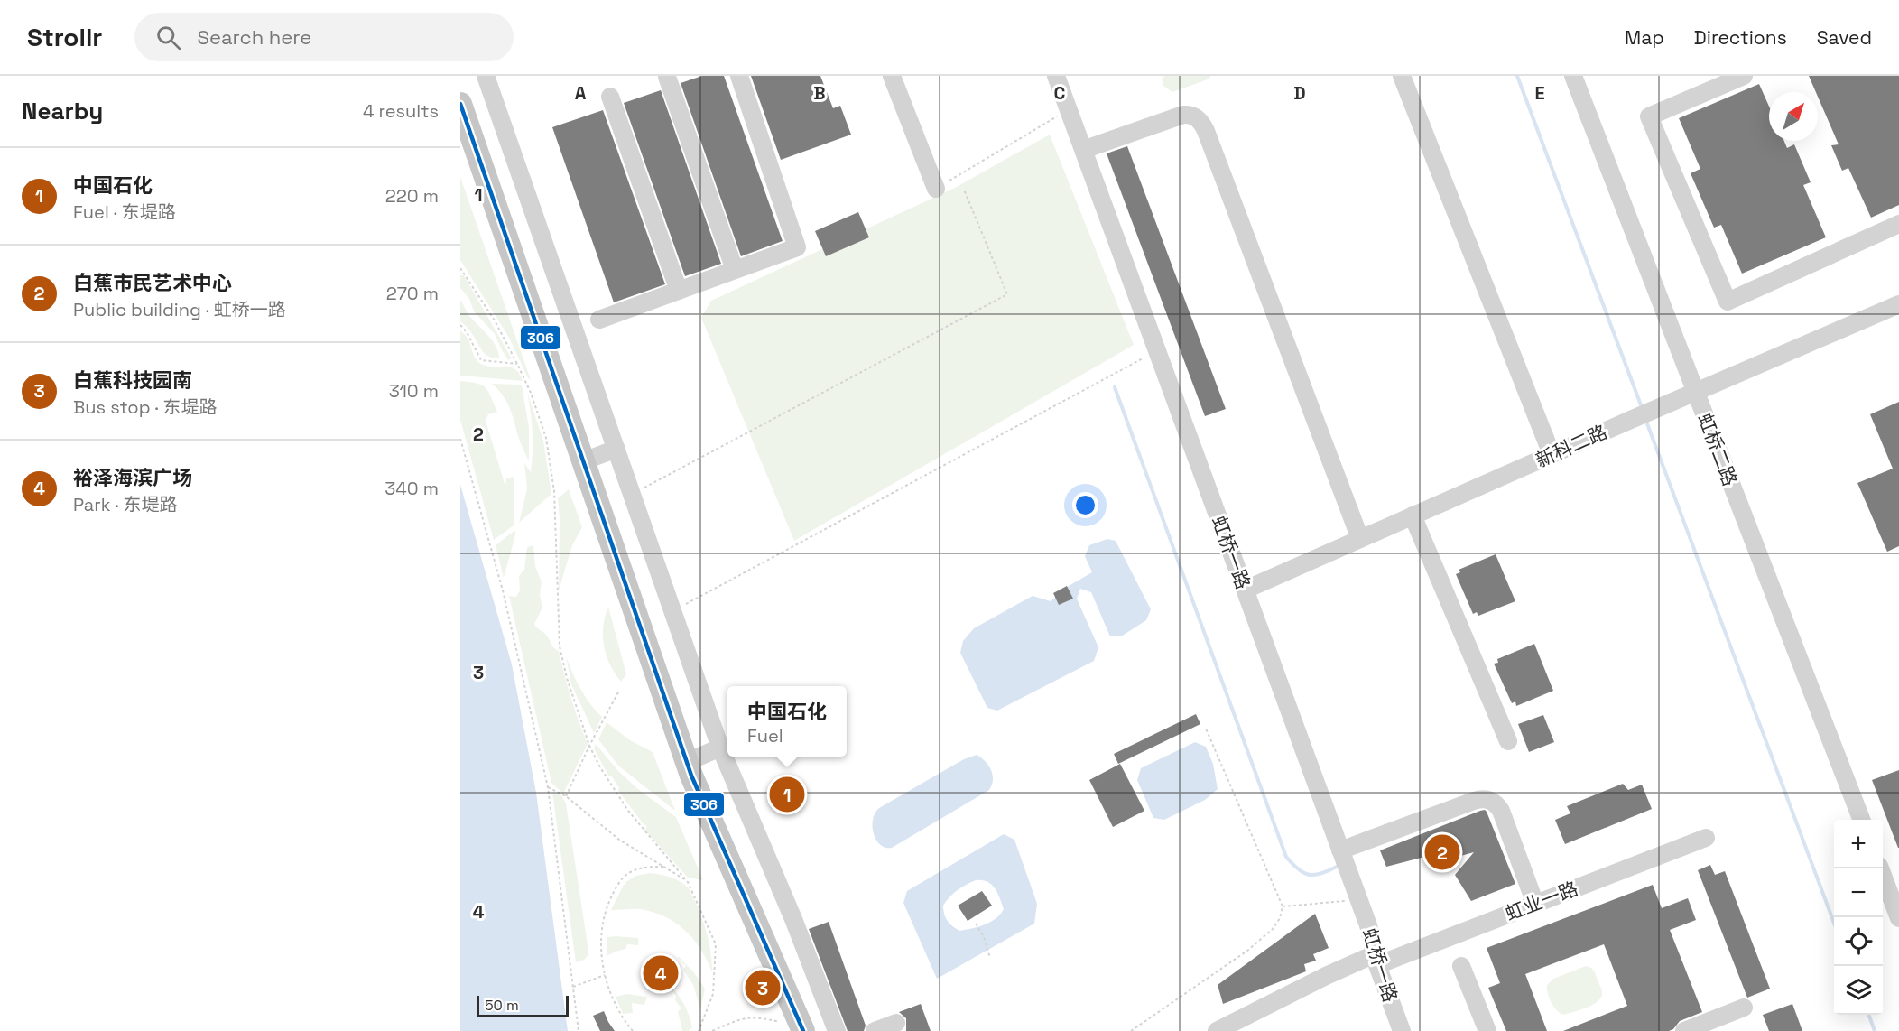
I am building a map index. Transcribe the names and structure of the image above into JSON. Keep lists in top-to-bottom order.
{
  "streets": {
    "street": [
      "新科二路",
      "虹桥二路",
      "虹桥一路",
      "虹业一路"
    ]
  },
  "crossings": [
    ["新科二路", "虹桥二路"],
    ["新科二路", "虹桥一路"],
    ["虹桥一路", "虹业一路"]
  ],
  "lines": ["transit line 306"],
  "scale_bar": "50 m",
  "north": "top right",
  "page": {
    "header": "Strollr",
    "search": "Search here",
    "nav": ["Map", "Directions", "Saved"],
    "heading": ["Nearby", "4 results"],
    "list": [
      {
        "mark": "1",
        "name": "中国石化",
        "note": "Fuel · 东堤路",
        "value": "220 m"
      },
      {
        "mark": "2",
        "name": "白蕉市民艺术中心",
        "note": "Public building · 虹桥一路",
        "value": "270 m"
      },
      {
        "mark": "3",
        "name": "白蕉科技园南",
        "note": "Bus stop · 东堤路",
        "value": "310 m"
      },
      {
        "mark": "4",
        "name": "裕泽海滨广场",
        "note": "Park · 东堤路",
        "value": "340 m"
      }
    ],
    "popup": ["中国石化", "Fuel"],
    "pins": [
      "1",
      "2",
      "4",
      "3"
    ],
    "map_buttons": ["+", "−"],
    "scale": "50 m"
  },
  "grid": {
    "columns": [
      "A",
      "B",
      "C",
      "D",
      "E"
    ],
    "rows": [
      "1",
      "2",
      "3",
      "4"
    ]
  }
}
